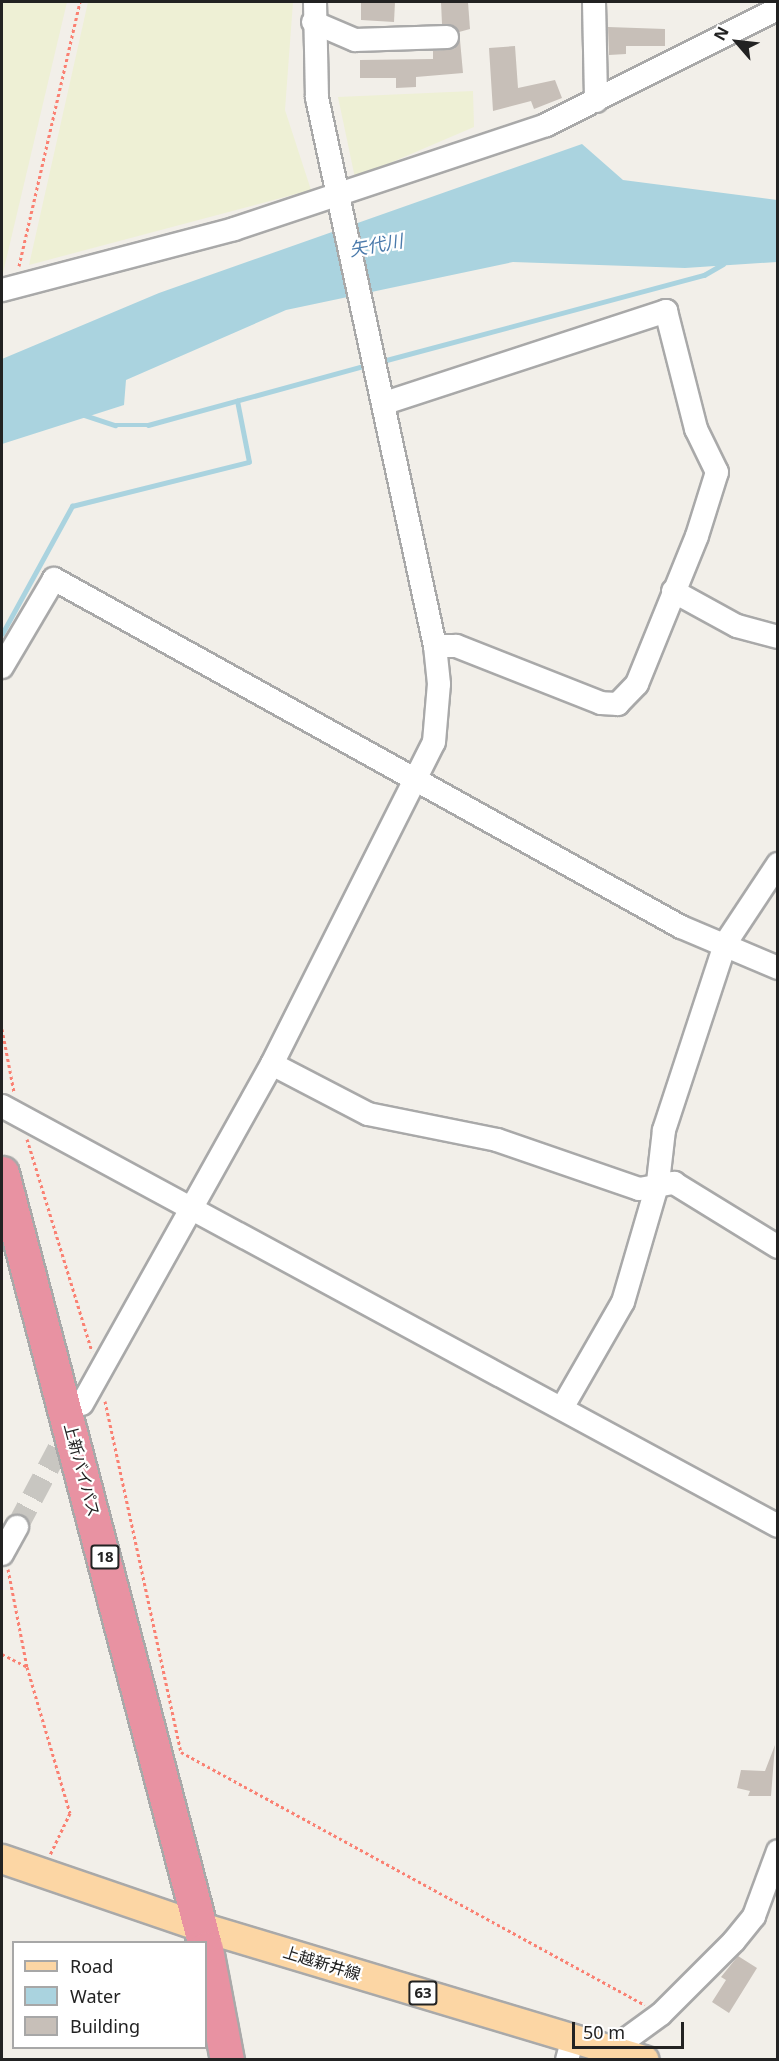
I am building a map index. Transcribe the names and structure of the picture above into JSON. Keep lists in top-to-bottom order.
{
  "streets": {
    "highway": ["上新バイパス", "18"],
    "main road": ["上越新井線", "63"]
  },
  "crossings": [
    ["上新バイパス", "上越新井線"]
  ],
  "water": ["矢代川"],
  "legend": ["Road", "Water", "Building"],
  "scale_bar": "50 m",
  "north": "top left"
}
